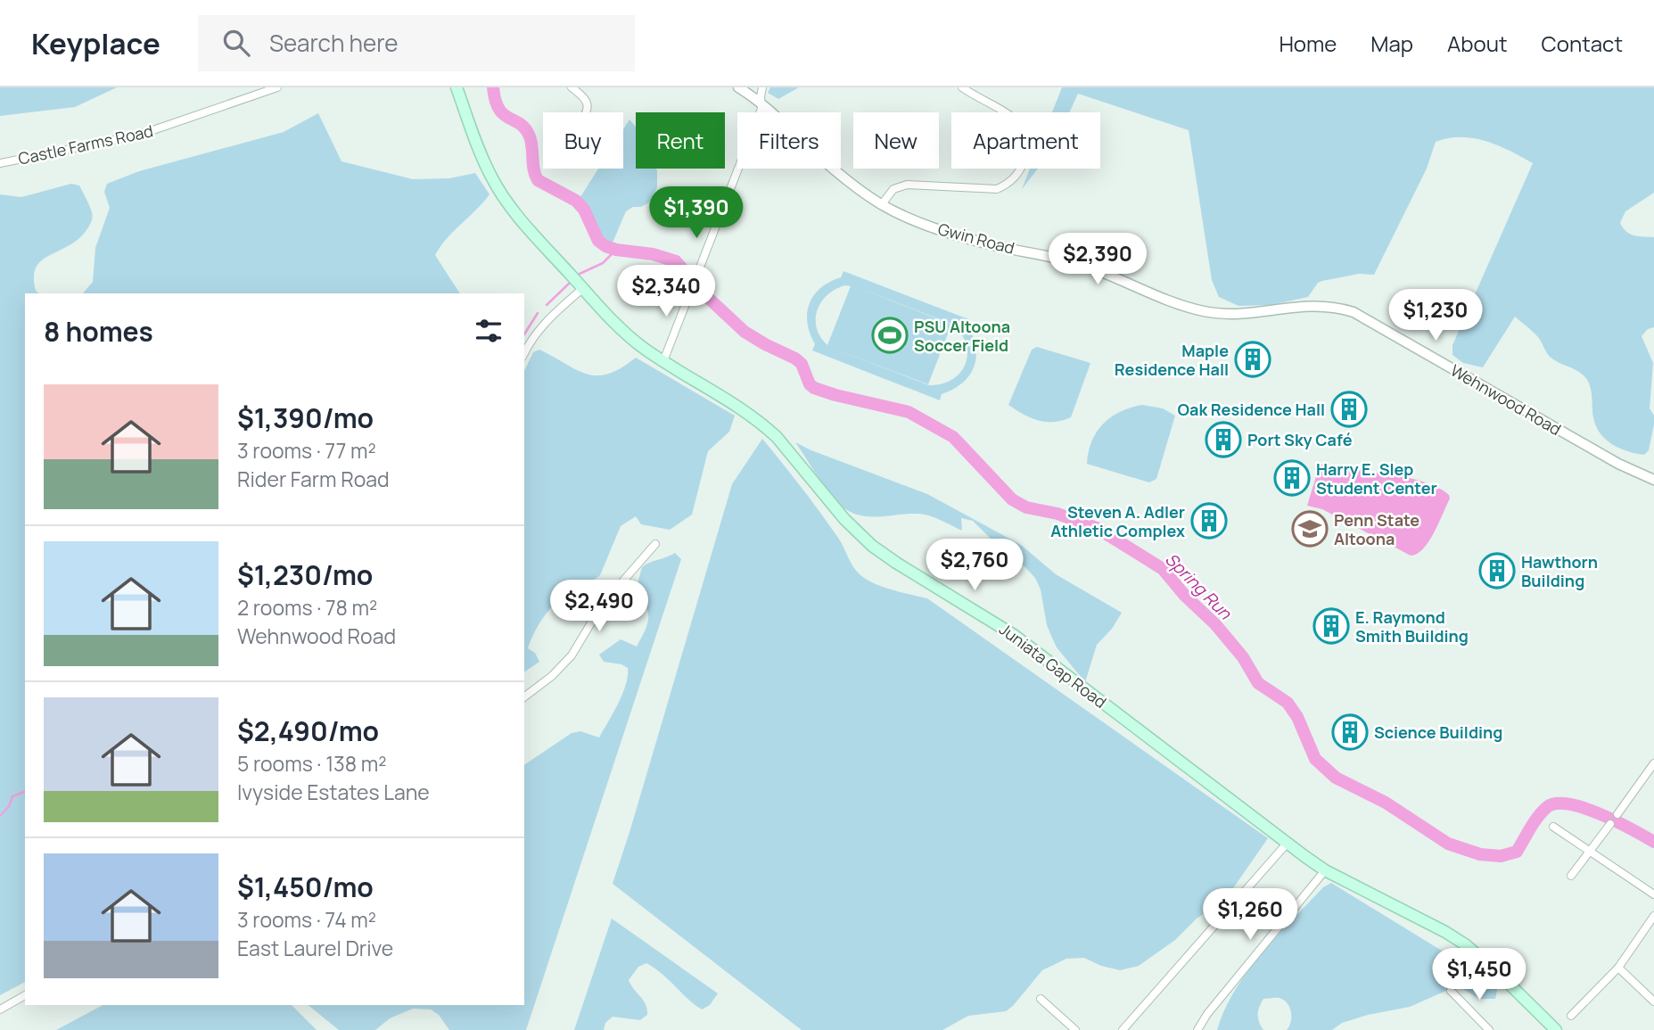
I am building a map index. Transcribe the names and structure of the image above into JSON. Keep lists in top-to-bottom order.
{
  "streets": {
    "main road": ["Juniata Gap Road"],
    "street": ["Castle Farms Road", "Gwin Road", "Wehnwood Road"]
  },
  "crossings": [
    ["Gwin Road", "Wehnwood Road"]
  ],
  "water": ["Spring Run"],
  "places": {
    "sports": ["PSU Altoona Soccer Field"],
    "building": [
      "Maple Residence Hall",
      "Oak Residence Hall",
      "Port Sky Café",
      "Harry E. Slep Student Center",
      "Steven A. Adler Athletic Complex",
      "Hawthorn Building",
      "E. Raymond Smith Building",
      "Science Building"
    ],
    "school or university": ["Penn State Altoona"]
  },
  "page": {
    "header": "Keyplace",
    "search": "Search here",
    "nav": [
      "Home",
      "Map",
      "About",
      "Contact"
    ],
    "chip": [
      "Buy",
      "Rent",
      "Filters",
      "New",
      "Apartment"
    ],
    "price": [
      "$1,390",
      "$2,390",
      "$2,340",
      "$1,230",
      "$2,760",
      "$2,490",
      "$1,260",
      "$1,450"
    ],
    "heading": "8 homes",
    "list": [
      {
        "name": "$1,390/mo",
        "note": "3 rooms · 77 m² · Rider Farm Road"
      },
      {
        "name": "$1,230/mo",
        "note": "2 rooms · 78 m² · Wehnwood Road"
      },
      {
        "name": "$2,490/mo",
        "note": "5 rooms · 138 m² · Ivyside Estates Lane"
      },
      {
        "name": "$1,450/mo",
        "note": "3 rooms · 74 m² · East Laurel Drive"
      }
    ]
  }
}
